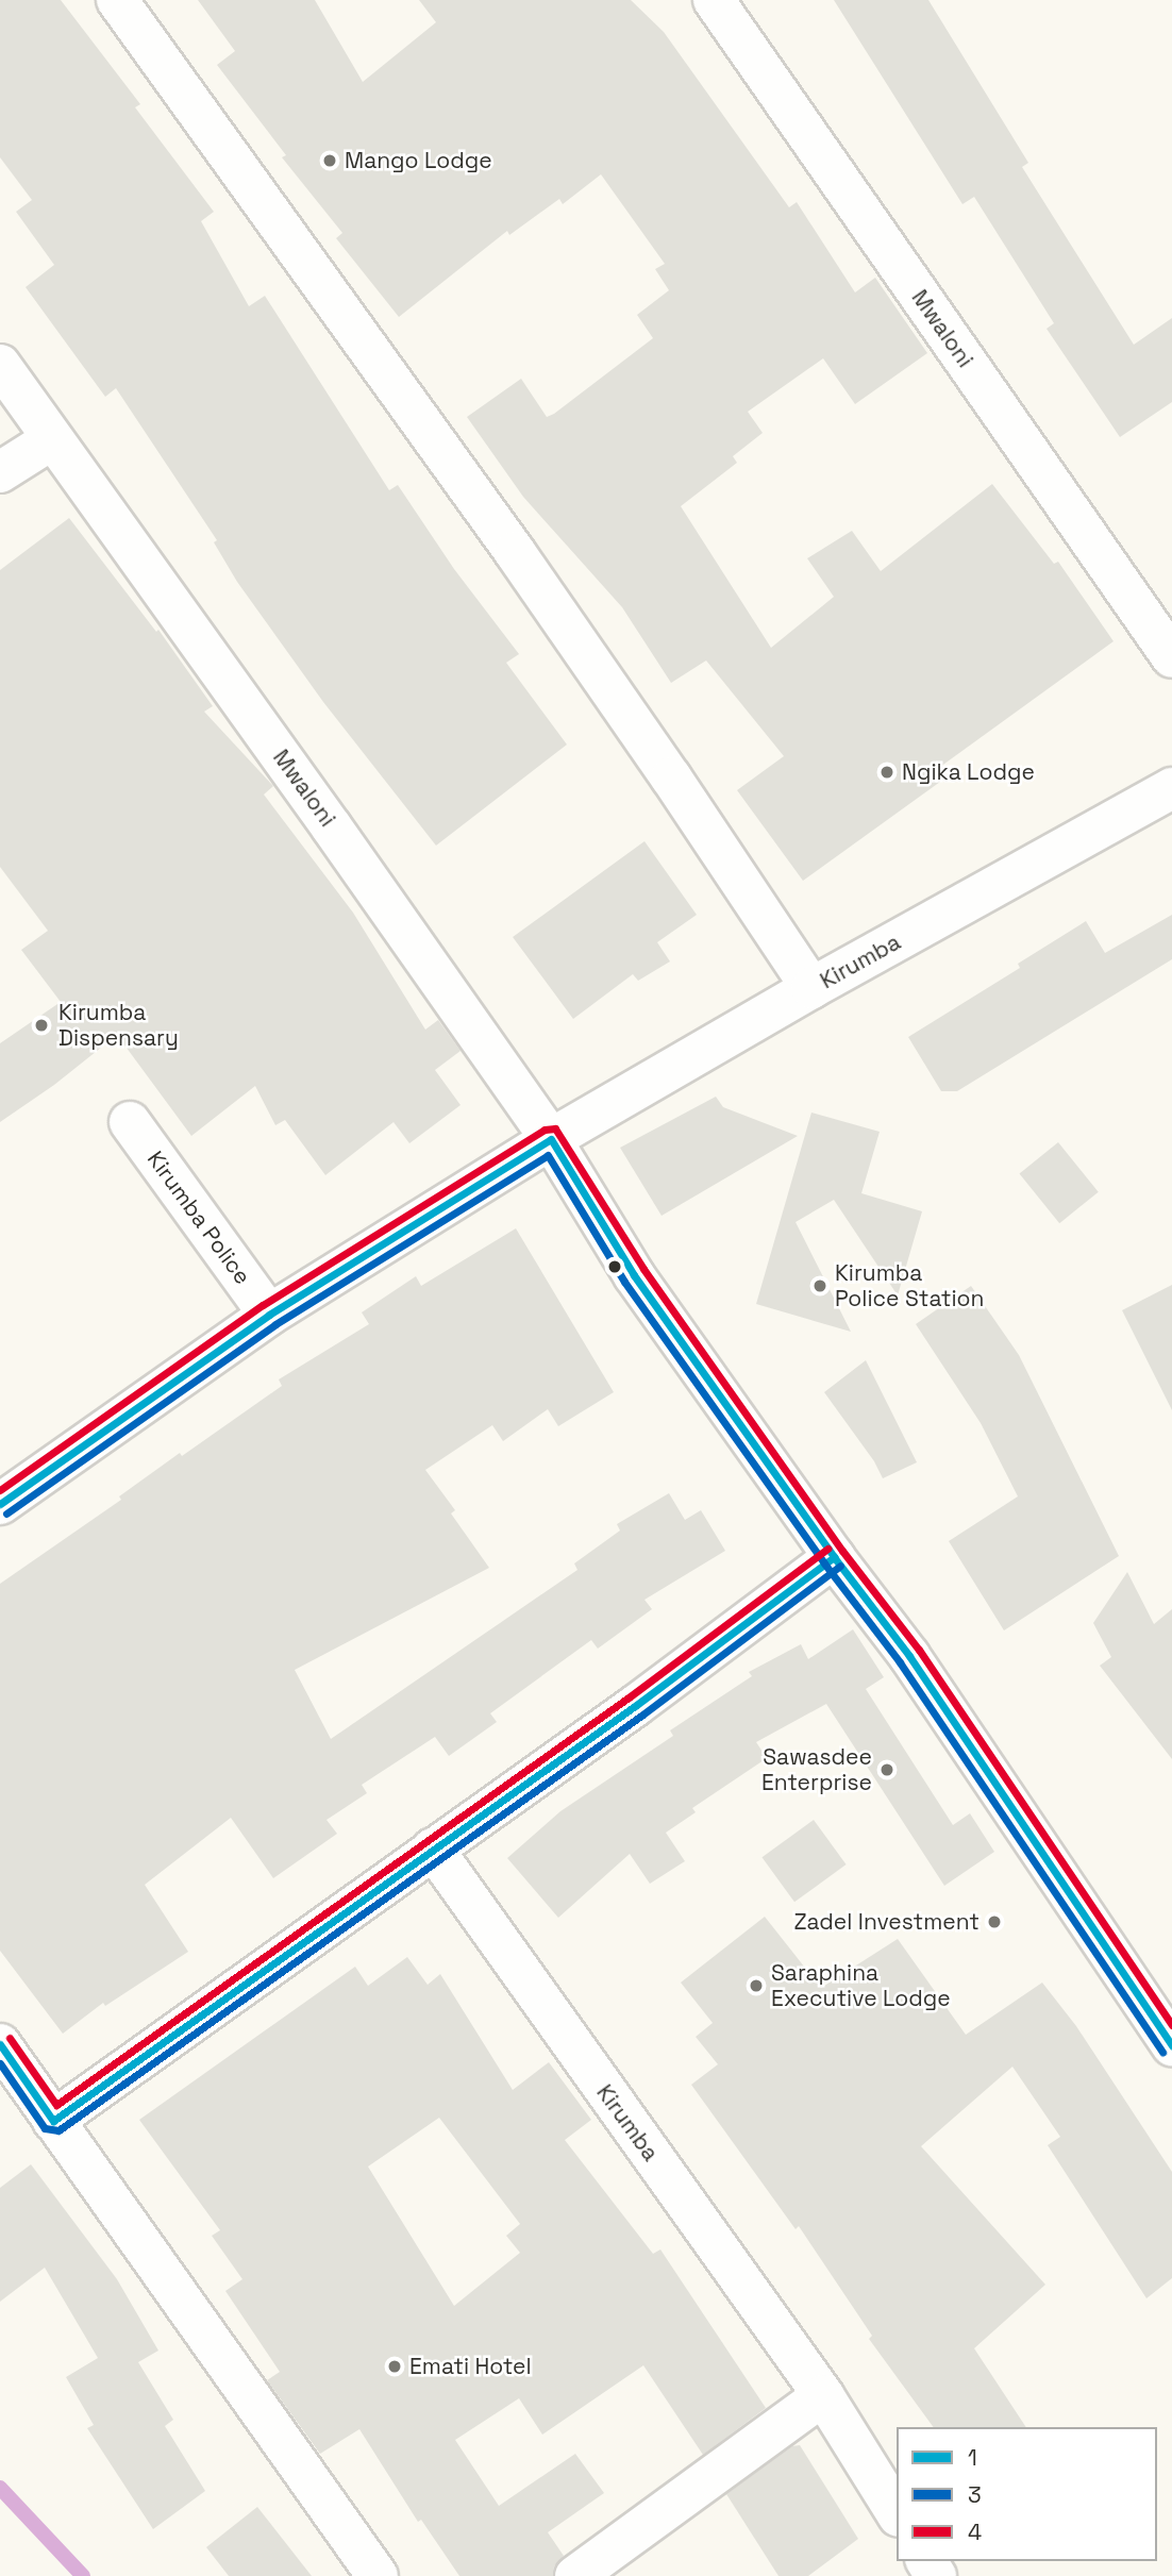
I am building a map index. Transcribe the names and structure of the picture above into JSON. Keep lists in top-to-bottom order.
{
  "streets": {
    "street": ["Mwaloni", "Kirumba", "Kirumba Police"]
  },
  "crossings": [
    ["Mwaloni", "Kirumba"]
  ],
  "places": [
    "Mango Lodge",
    "Ngika Lodge",
    "Kirumba Dispensary",
    "Kirumba Police Station",
    "Sawasdee Enterprise",
    "Zadel Investment",
    "Saraphina Executive Lodge",
    "Emati Hotel"
  ],
  "lines": ["transit line 4", "transit line 1", "transit line 3"],
  "legend": ["1", "3", "4"]
}
